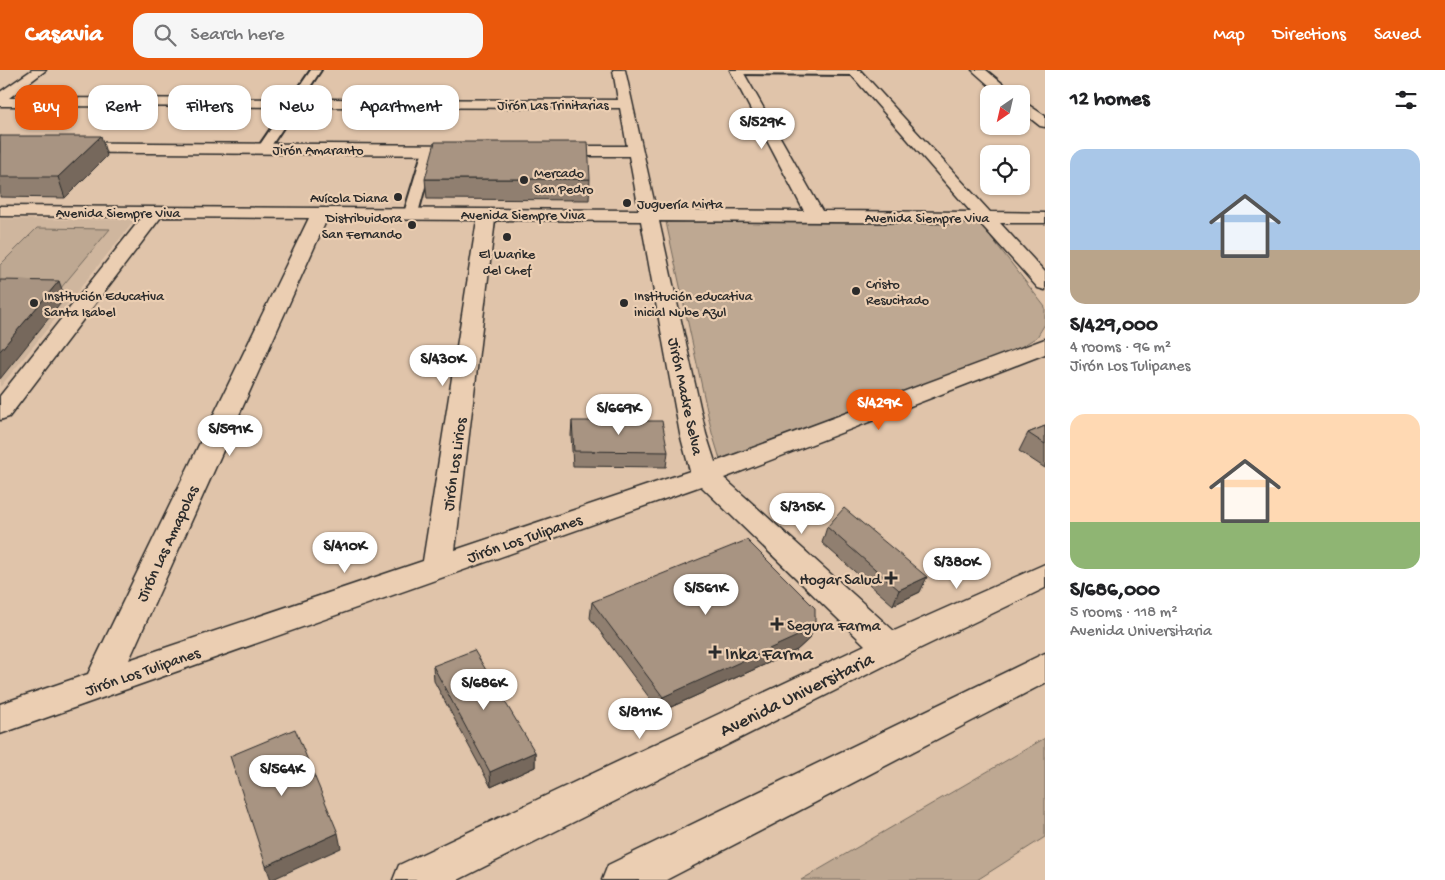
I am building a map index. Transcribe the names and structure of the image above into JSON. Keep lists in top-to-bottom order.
{
  "streets": {
    "street": [
      "Jirón Las Trinitarias",
      "Jirón Amaranto",
      "Avenida Siempre Viva",
      "Jirón Madre Selva",
      "Jirón Los Lirios",
      "Jirón Los Tulipanes",
      "Jirón Las Amapolas",
      "Avenida Universitaria"
    ]
  },
  "crossings": [
    ["Jirón Las Trinitarias", "Jirón Madre Selva"],
    ["Avenida Siempre Viva", "Jirón Madre Selva"],
    ["Avenida Siempre Viva", "Jirón Los Lirios"],
    ["Avenida Siempre Viva", "Jirón Las Amapolas"],
    ["Jirón Madre Selva", "Jirón Los Tulipanes"],
    ["Jirón Madre Selva", "Avenida Universitaria"],
    ["Jirón Los Lirios", "Jirón Los Tulipanes"],
    ["Jirón Los Tulipanes", "Jirón Las Amapolas"]
  ],
  "places": {
    "other": [
      "Mercado San Pedro",
      "Avícola Diana",
      "Juguería Mirta",
      "Distribuidora San Fernando",
      "El Warike del Chef",
      "Cristo Resucitado",
      "Institución Educativa Santa Isabel",
      "Institución educativa inicial Nube Azul"
    ],
    "health": ["Hogar Salud", "Segura Farma", "Inka Farma"]
  },
  "north": "bottom left",
  "page": {
    "header": "Casavia",
    "search": "Search here",
    "nav": ["Map", "Directions", "Saved"],
    "heading": "12 homes",
    "chip": [
      "Buy",
      "Rent",
      "Filters",
      "New",
      "Apartment"
    ],
    "price": [
      "S/529K",
      "S/430K",
      "S/429K",
      "S/669K",
      "S/591K",
      "S/315K",
      "S/410K",
      "S/380K",
      "S/561K",
      "S/686K",
      "S/811K",
      "S/564K"
    ],
    "list": [
      {
        "name": "S/429,000",
        "note": "4 rooms · 96 m² · Jirón Los Tulipanes"
      },
      {
        "name": "S/686,000",
        "note": "5 rooms · 118 m² · Avenida Universitaria"
      }
    ]
  }
}
